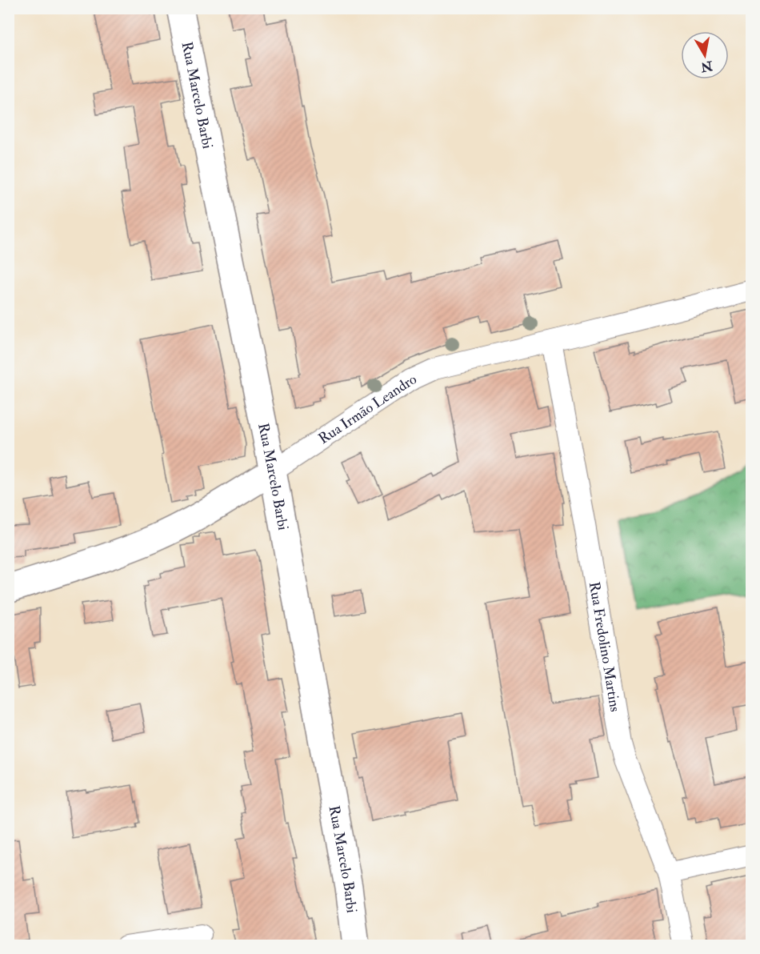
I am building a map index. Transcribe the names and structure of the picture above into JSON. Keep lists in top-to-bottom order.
{
  "streets": {
    "street": ["Rua Marcelo Barbi", "Rua Irmão Leandro", "Rua Fredolino Martins"]
  },
  "crossings": [
    ["Rua Marcelo Barbi", "Rua Irmão Leandro"],
    ["Rua Irmão Leandro", "Rua Fredolino Martins"]
  ],
  "north": "bottom"
}
